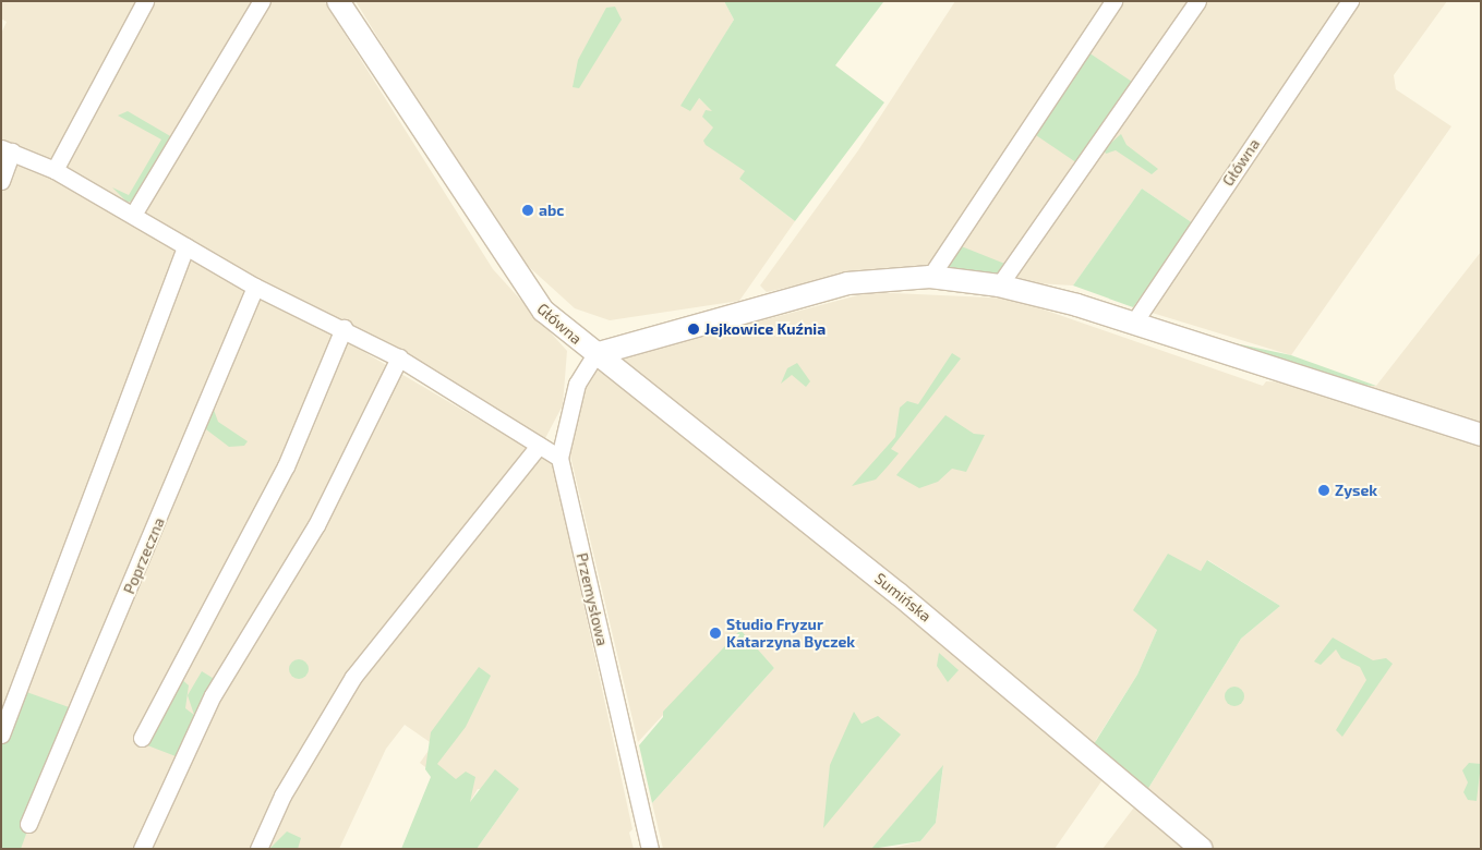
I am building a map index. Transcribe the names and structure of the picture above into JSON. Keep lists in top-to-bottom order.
{
  "streets": {
    "street": [
      "Główna",
      "Poprzeczna",
      "Sumińska",
      "Przemysłowa"
    ]
  },
  "crossings": [
    ["Główna", "Sumińska"],
    ["Główna", "Przemysłowa"],
    ["Sumińska", "Przemysłowa"]
  ],
  "places": [
    "abc",
    "Jejkowice Kuźnia",
    "Zysek",
    "Studio Fryzur Katarzyna Byczek"
  ]
}
